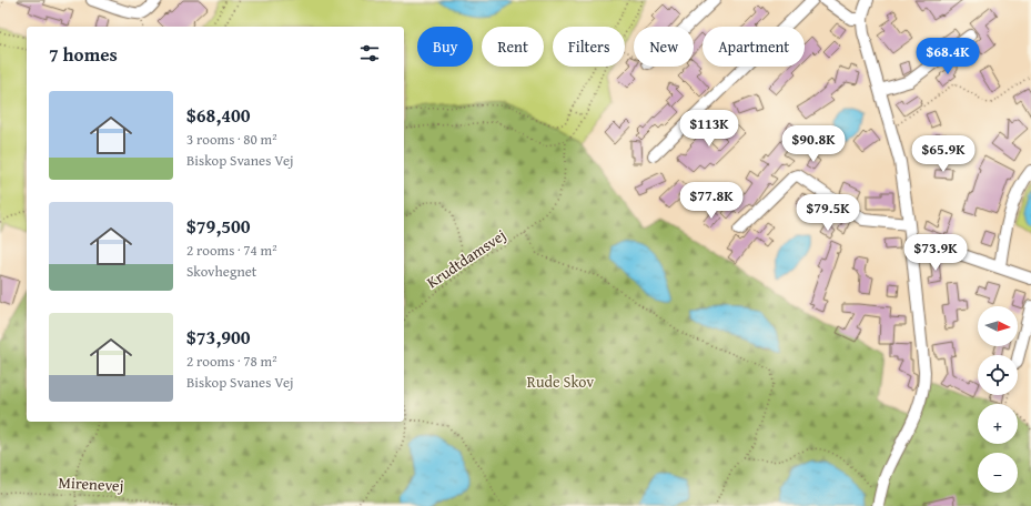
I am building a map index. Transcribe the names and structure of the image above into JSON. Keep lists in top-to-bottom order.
{
  "streets": {
    "path": ["Krudtdamsvej", "Mirenevej"]
  },
  "parks": ["Rude Skov"],
  "north": "right",
  "page": {
    "chip": [
      "Buy",
      "Rent",
      "Filters",
      "New",
      "Apartment"
    ],
    "heading": "7 homes",
    "price": [
      "$68.4K",
      "$113K",
      "$90.8K",
      "$65.9K",
      "$77.8K",
      "$79.5K",
      "$73.9K"
    ],
    "list": [
      {
        "name": "$68,400",
        "note": "3 rooms · 80 m² · Biskop Svanes Vej"
      },
      {
        "name": "$79,500",
        "note": "2 rooms · 74 m² · Skovhegnet"
      },
      {
        "name": "$73,900",
        "note": "2 rooms · 78 m² · Biskop Svanes Vej"
      }
    ],
    "map_buttons": ["+", "−"]
  }
}
